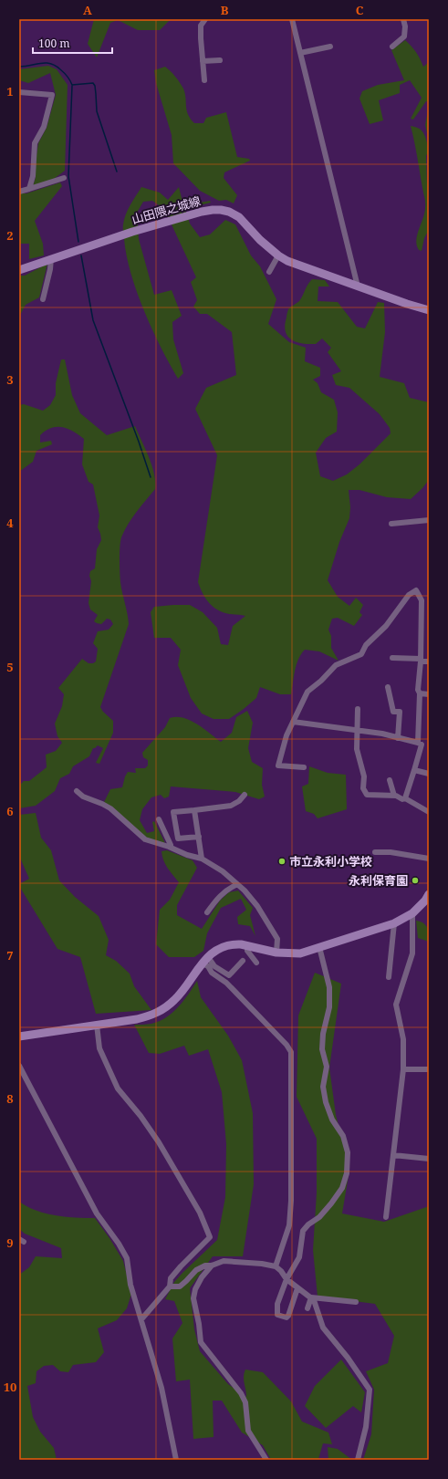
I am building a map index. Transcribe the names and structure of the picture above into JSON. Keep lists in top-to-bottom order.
{
  "streets": {
    "street": ["山田隈之城線"]
  },
  "places": ["市立永利小学校", "永利保育園"],
  "scale_bar": "100 m",
  "grid": {
    "columns": ["A", "B", "C"],
    "rows": [
      "1",
      "2",
      "3",
      "4",
      "5",
      "6",
      "7",
      "8",
      "9",
      "10"
    ]
  }
}
